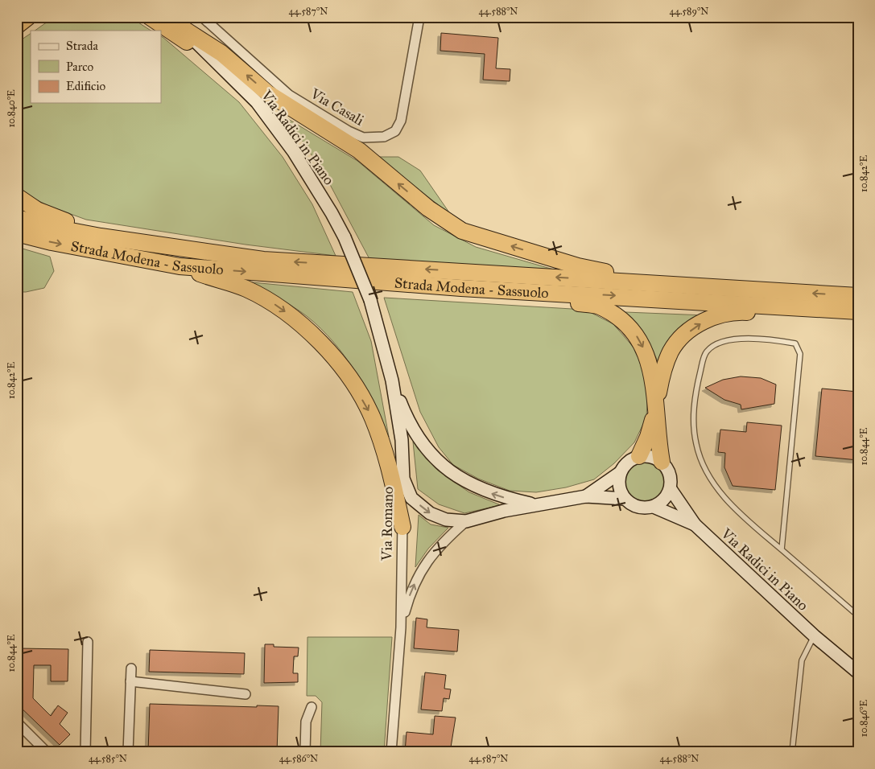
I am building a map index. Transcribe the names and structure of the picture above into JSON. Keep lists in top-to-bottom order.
{
  "streets": {
    "highway": ["Strada Modena - Sassuolo"],
    "street": ["Via Casali", "Via Radici in Piano", "Via Romano"]
  },
  "crossings": [
    ["Via Radici in Piano", "Via Romano"]
  ],
  "legend": ["Strada", "Parco", "Edificio"],
  "coordinates": [
    "44.587°N",
    "44.588°N",
    "44.589°N",
    "10.840°E",
    "10.842°E",
    "10.844°E",
    "10.846°E",
    "44.585°N",
    "44.586°N"
  ]
}
